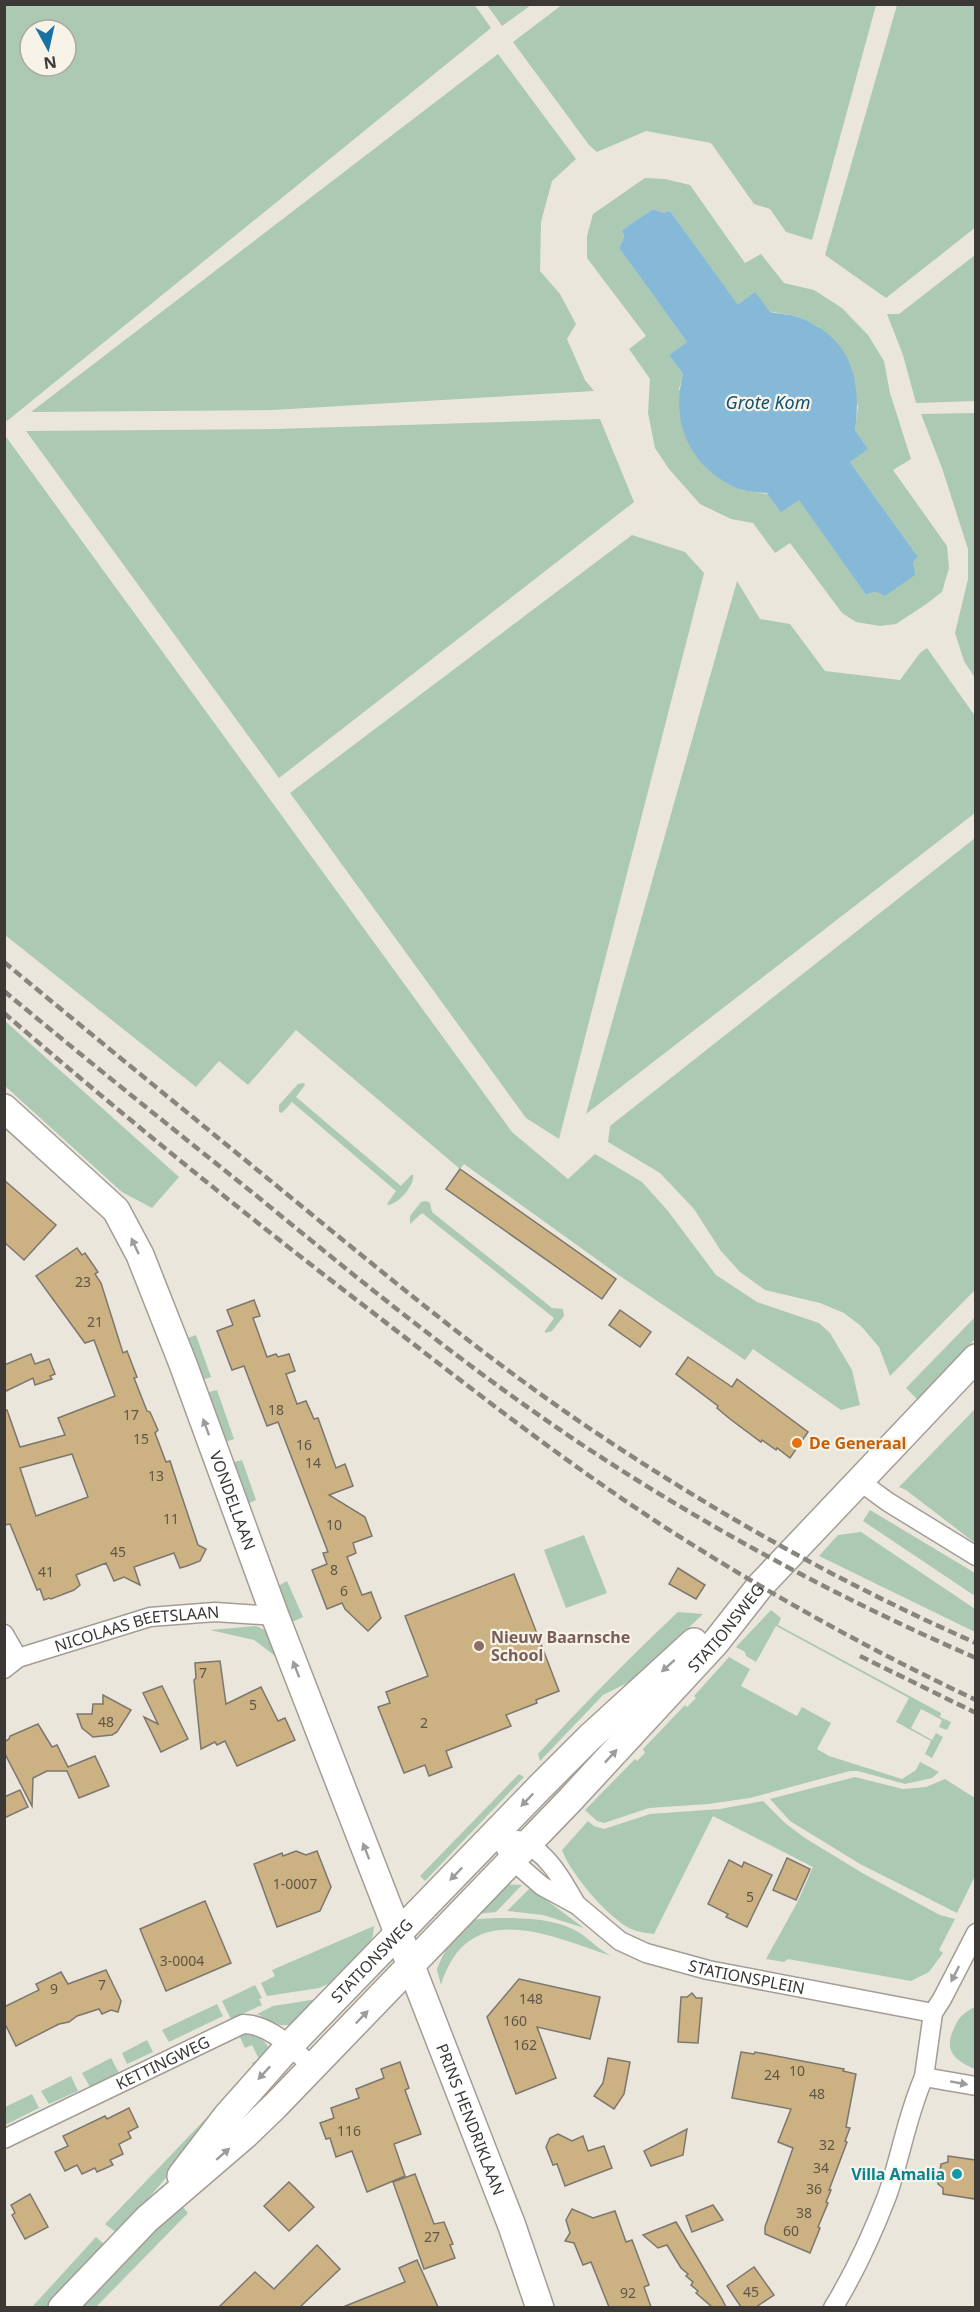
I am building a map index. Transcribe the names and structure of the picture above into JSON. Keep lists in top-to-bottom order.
{
  "streets": {
    "main road": ["VONDELLAAN", "STATIONSWEG", "PRINS HENDRIKLAAN"],
    "street": ["NICOLAAS BEETSLAAN", "STATIONSPLEIN", "KETTINGWEG"]
  },
  "crossings": [
    ["VONDELLAAN", "NICOLAAS BEETSLAAN"],
    ["VONDELLAAN", "STATIONSWEG"],
    ["VONDELLAAN", "PRINS HENDRIKLAAN"],
    ["STATIONSWEG", "STATIONSPLEIN"],
    ["STATIONSWEG", "KETTINGWEG"],
    ["STATIONSWEG", "PRINS HENDRIKLAAN"]
  ],
  "one_way": ["VONDELLAAN"],
  "water": ["Grote Kom"],
  "places": ["De Generaal", "Nieuw Baarnsche School", "Villa Amalia"],
  "house_numbers": [
    "23",
    "21",
    "18",
    "17",
    "15",
    "16",
    "14",
    "13",
    "11",
    "10",
    "45",
    "8",
    "41",
    "6",
    "7",
    "5",
    "48",
    "2",
    "1-0007",
    "5",
    "3-0004",
    "7",
    "9",
    "148",
    "160",
    "162",
    "10",
    "24",
    "48",
    "116",
    "32",
    "34",
    "36",
    "38",
    "60",
    "27",
    "45",
    "92"
  ],
  "north": "bottom"
}
